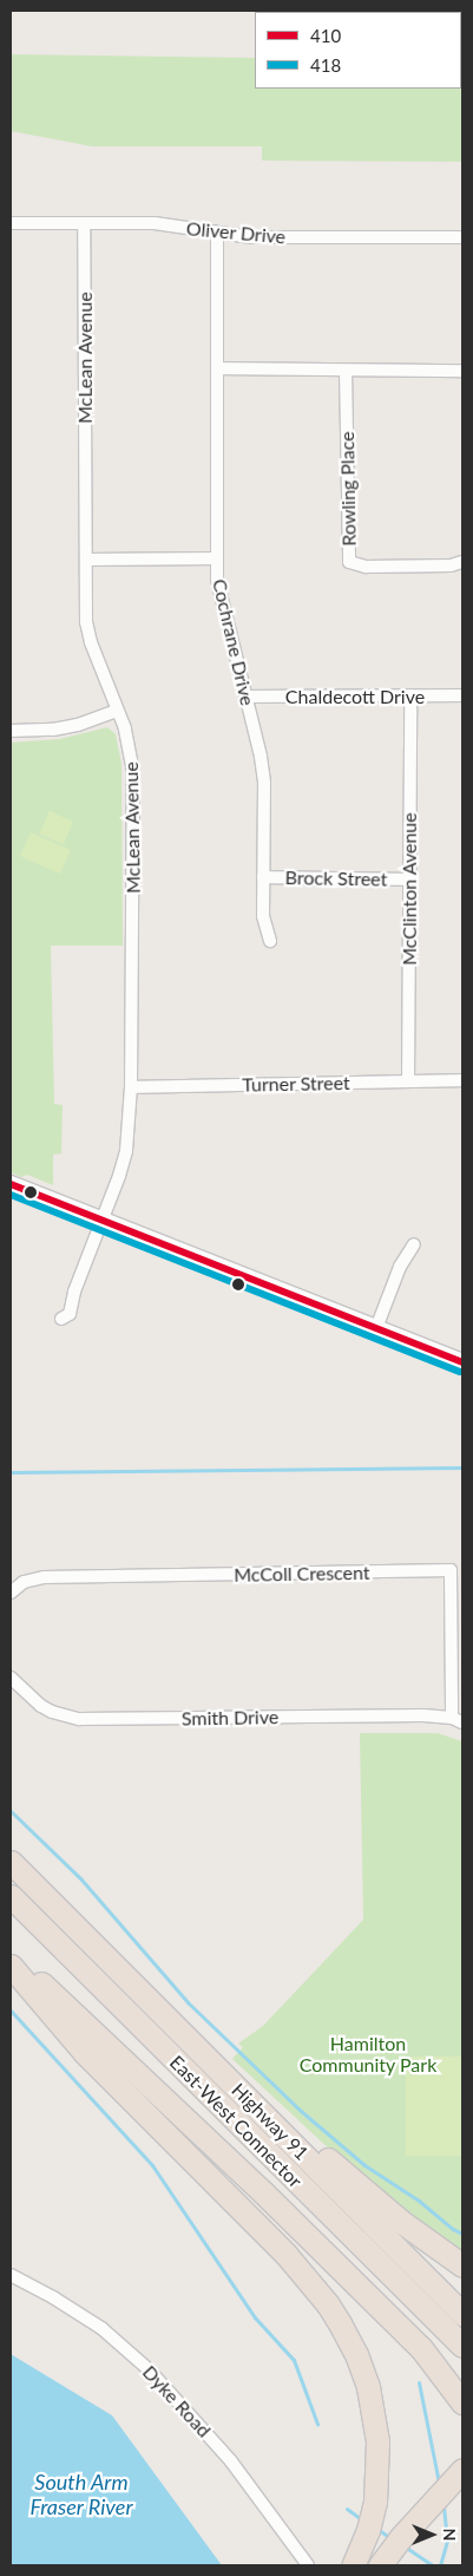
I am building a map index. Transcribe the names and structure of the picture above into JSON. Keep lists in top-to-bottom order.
{
  "streets": {
    "highway": ["East-West Connector", "Highway 91"],
    "street": [
      "Oliver Drive",
      "McLean Avenue",
      "Rowling Place",
      "Cochrane Drive",
      "Chaldecott Drive",
      "Brock Street",
      "McClinton Avenue",
      "Turner Street",
      "McColl Crescent",
      "Smith Drive",
      "Dyke Road"
    ]
  },
  "crossings": [
    ["Oliver Drive", "McLean Avenue"],
    ["Oliver Drive", "Cochrane Drive"],
    ["McLean Avenue", "Turner Street"],
    ["Cochrane Drive", "Chaldecott Drive"],
    ["Cochrane Drive", "Brock Street"],
    ["Chaldecott Drive", "McClinton Avenue"],
    ["Brock Street", "McClinton Avenue"],
    ["McClinton Avenue", "Turner Street"],
    ["McColl Crescent", "Smith Drive"]
  ],
  "water": ["South Arm Fraser River"],
  "parks": ["Hamilton Community Park"],
  "lines": ["transit line 410", "transit line 418"],
  "legend": ["410", "418"],
  "north": "right"
}
